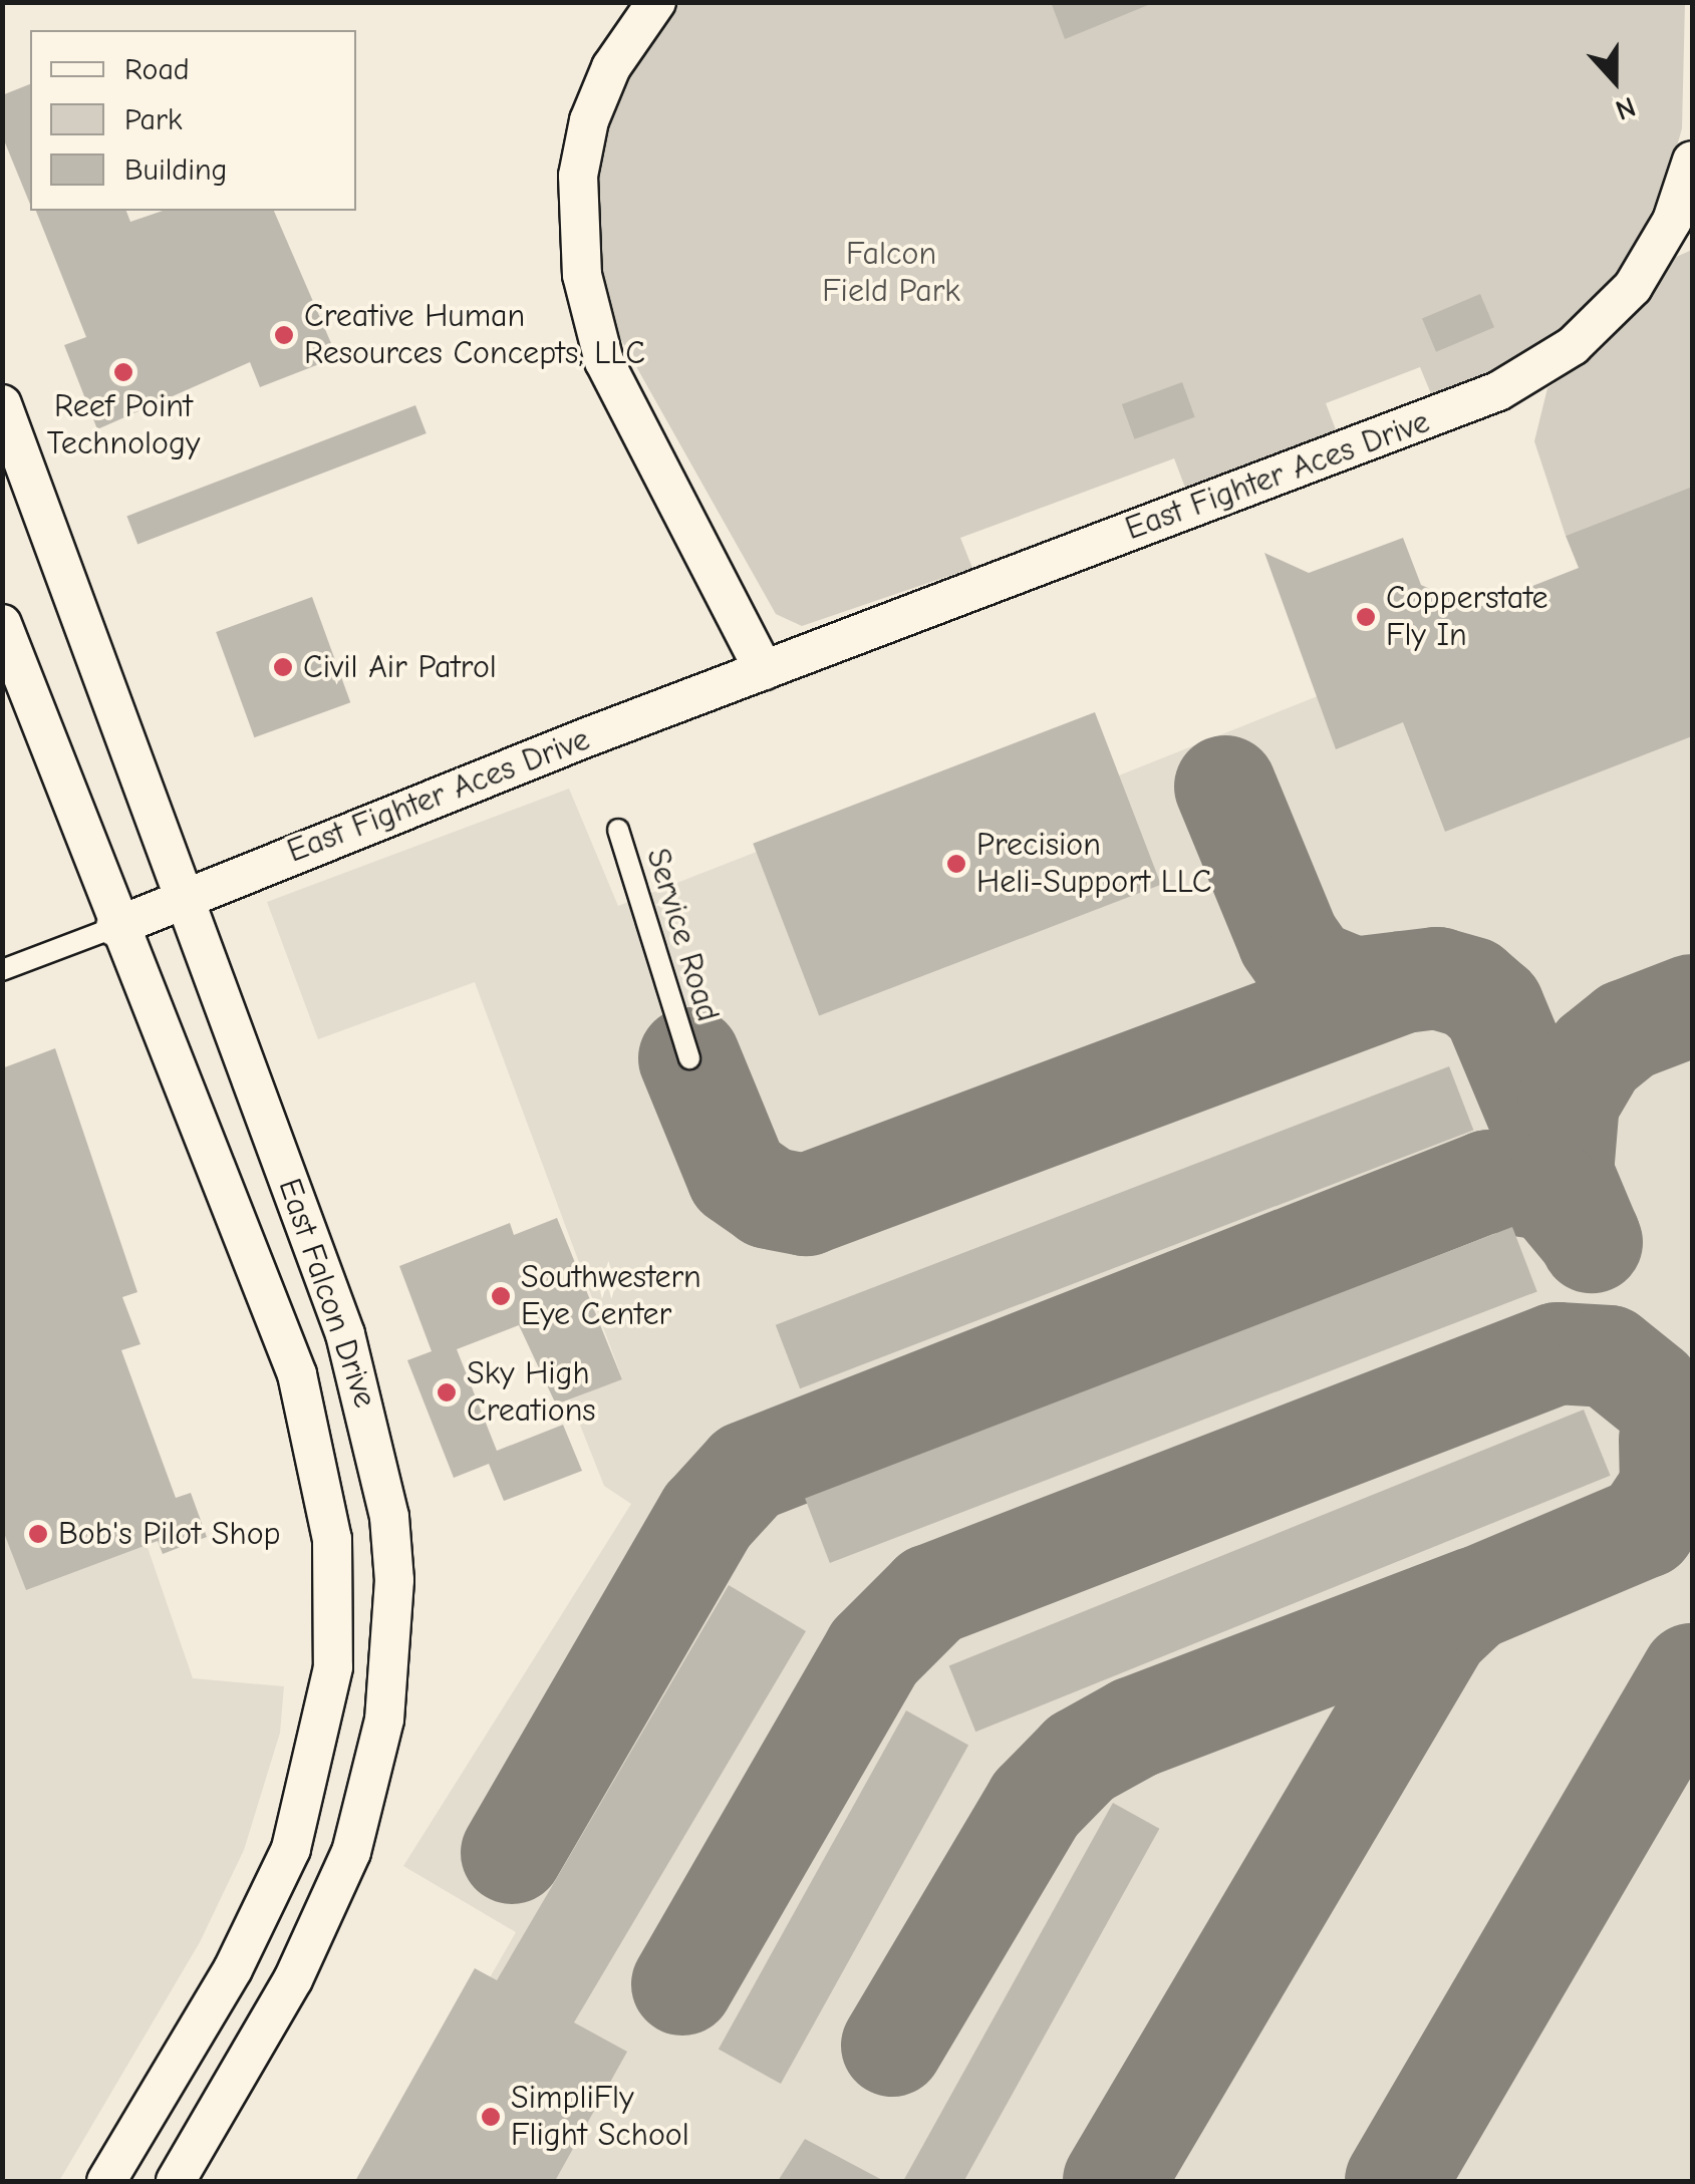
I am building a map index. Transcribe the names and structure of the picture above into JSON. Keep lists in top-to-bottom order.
{
  "streets": {
    "street": ["East Fighter Aces Drive", "East Falcon Drive"],
    "lane": ["Service Road"]
  },
  "crossings": [
    ["East Fighter Aces Drive", "East Falcon Drive"]
  ],
  "parks": ["Falcon Field Park"],
  "places": [
    "Creative Human Resources Concepts, LLC",
    "Reef Point Technology",
    "Copperstate Fly In",
    "Civil Air Patrol",
    "Precision Heli-Support LLC",
    "Southwestern Eye Center",
    "Sky High Creations",
    "Bob's Pilot Shop",
    "SimpliFly Flight School"
  ],
  "legend": ["Road", "Park", "Building"],
  "north": "bottom"
}
